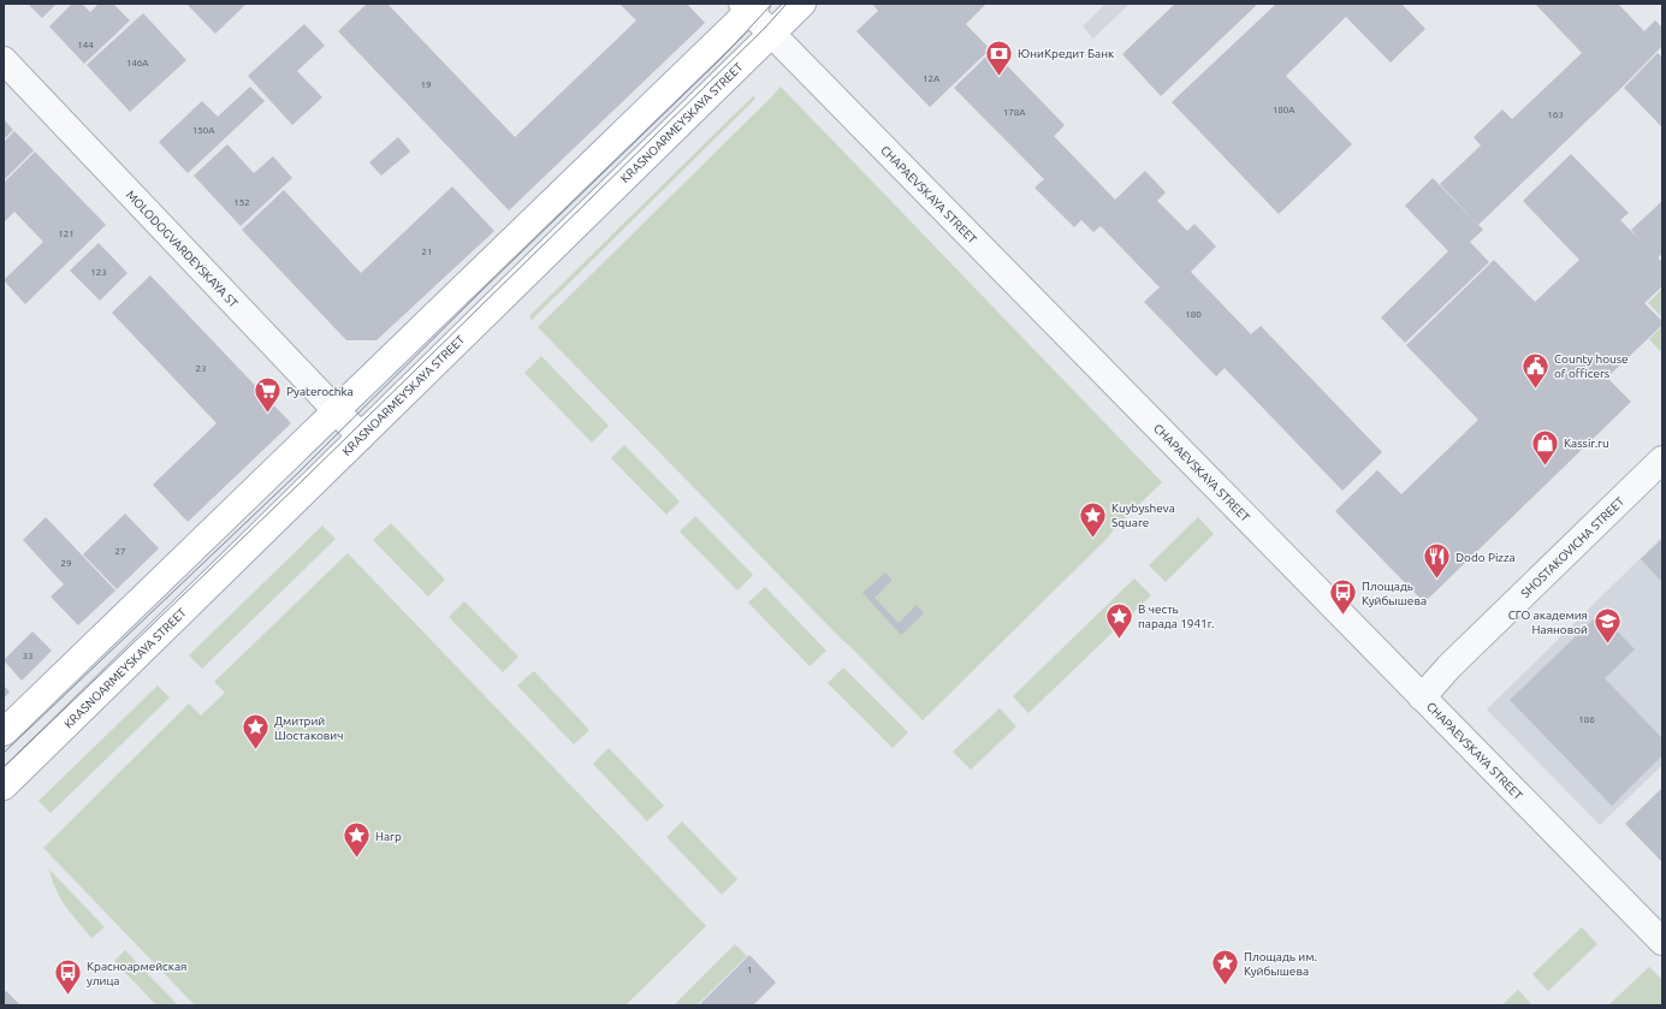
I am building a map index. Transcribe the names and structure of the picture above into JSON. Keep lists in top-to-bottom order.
{
  "streets": {
    "main road": ["KRASNOARMEYSKAYA STREET"],
    "street": ["CHAPAEVSKAYA STREET", "MOLODOGVARDEYSKAYA ST", "SHOSTAKOVICHA STREET"]
  },
  "crossings": [
    ["KRASNOARMEYSKAYA STREET", "CHAPAEVSKAYA STREET"],
    ["KRASNOARMEYSKAYA STREET", "MOLODOGVARDEYSKAYA ST"],
    ["CHAPAEVSKAYA STREET", "SHOSTAKOVICHA STREET"]
  ],
  "places": {
    "bank": ["ЮниКредит Банк"],
    "public building": ["County house of officers"],
    "supermarket": ["Pyaterochka"],
    "shop": ["Kassir.ru"],
    "place": [
      "Kuybysheva Square",
      "В честь парада 1941г.",
      "Дмитрий Шостакович",
      "Harp",
      "Площадь им. Куйбышева"
    ],
    "restaurant": ["Dodo Pizza"],
    "bus stop": ["Площадь Куйбышева", "Красноармейская улица"],
    "school or university": ["СГО академия Наяновой"]
  },
  "house_numbers": [
    "144",
    "146А",
    "12А",
    "19",
    "180А",
    "178А",
    "163",
    "150А",
    "152",
    "121",
    "21",
    "123",
    "180",
    "23",
    "27",
    "29",
    "33",
    "186",
    "1"
  ]
}
